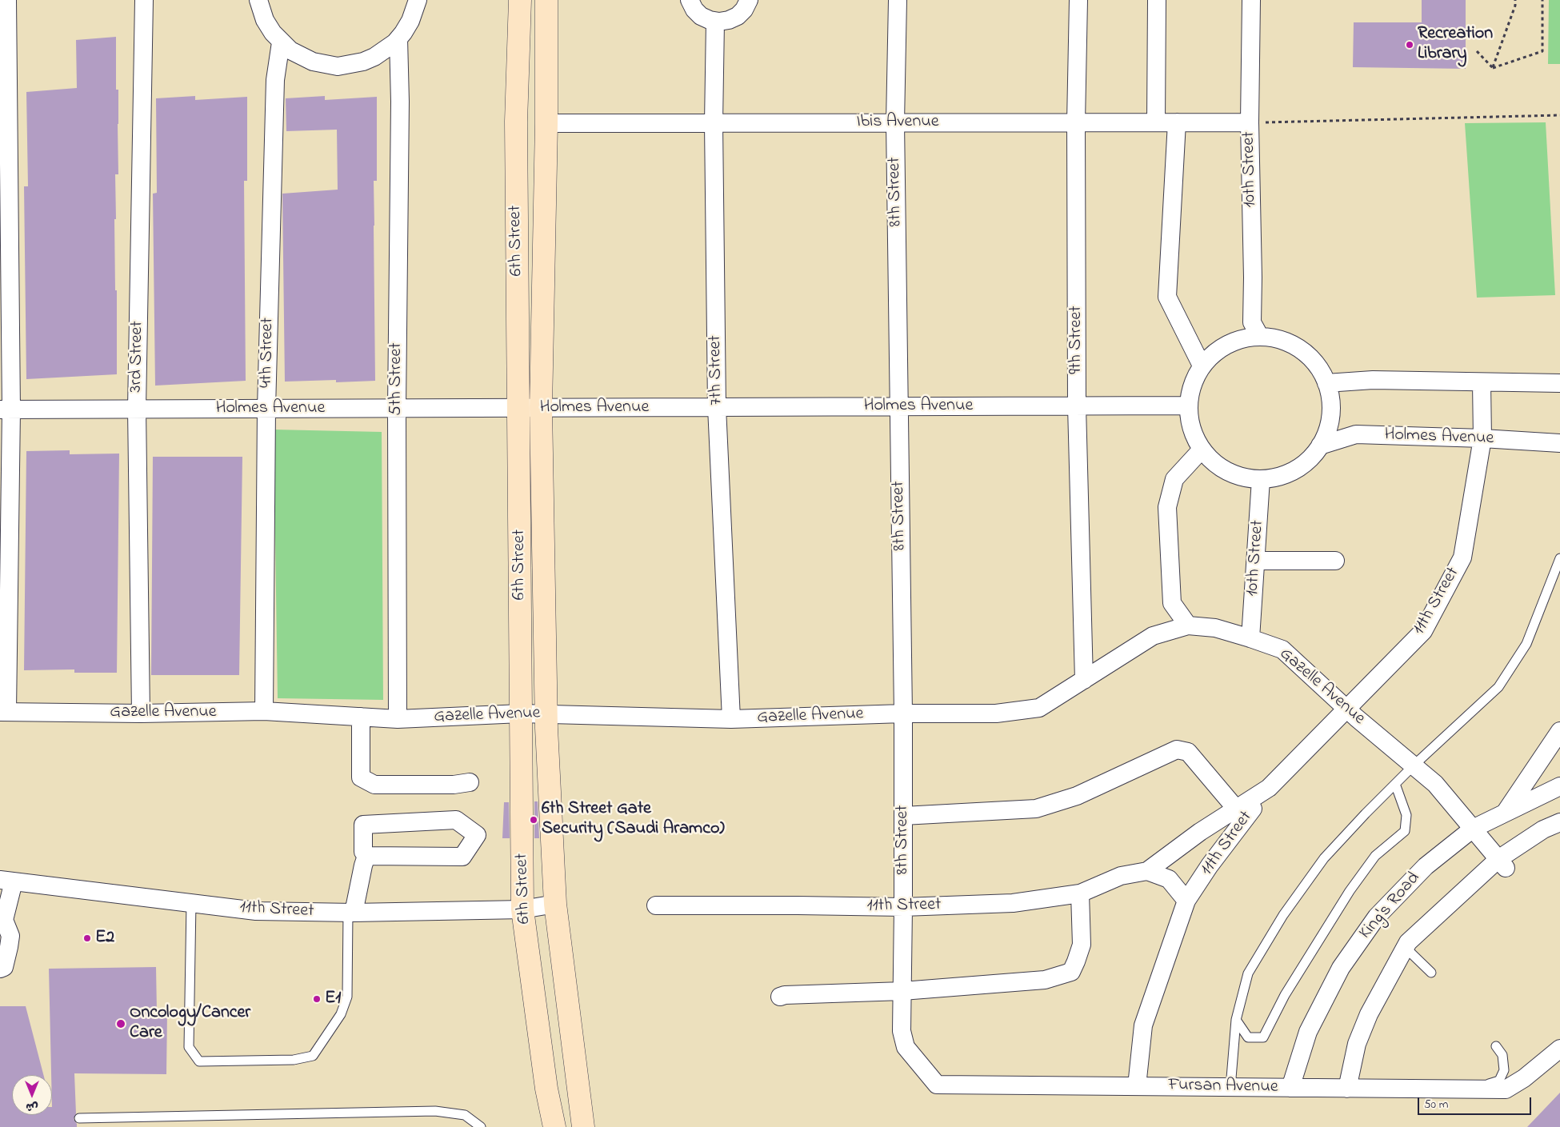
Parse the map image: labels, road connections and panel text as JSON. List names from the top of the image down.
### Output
{
  "streets": {
    "main road": ["6th Street"],
    "street": [
      "Ibis Avenue",
      "10th Street",
      "8th Street",
      "9th Street",
      "4th Street",
      "3rd Street",
      "7th Street",
      "5th Street",
      "Holmes Avenue",
      "11th Street",
      "Gazelle Avenue",
      "King's Road",
      "Fursan Avenue"
    ]
  },
  "crossings": [
    ["Ibis Avenue", "10th Street"],
    ["Ibis Avenue", "8th Street"],
    ["Ibis Avenue", "6th Street"],
    ["Ibis Avenue", "9th Street"],
    ["Ibis Avenue", "7th Street"],
    ["10th Street", "Holmes Avenue"],
    ["10th Street", "Gazelle Avenue"],
    ["8th Street", "Holmes Avenue"],
    ["8th Street", "11th Street"],
    ["8th Street", "Gazelle Avenue"],
    ["8th Street", "Fursan Avenue"],
    ["6th Street", "Holmes Avenue"],
    ["6th Street", "11th Street"],
    ["6th Street", "Gazelle Avenue"],
    ["9th Street", "Holmes Avenue"],
    ["9th Street", "Gazelle Avenue"],
    ["4th Street", "Holmes Avenue"],
    ["4th Street", "Gazelle Avenue"],
    ["3rd Street", "Holmes Avenue"],
    ["3rd Street", "Gazelle Avenue"],
    ["7th Street", "Holmes Avenue"],
    ["7th Street", "Gazelle Avenue"],
    ["5th Street", "Holmes Avenue"],
    ["5th Street", "Gazelle Avenue"],
    ["Holmes Avenue", "11th Street"],
    ["11th Street", "Gazelle Avenue"],
    ["11th Street", "Fursan Avenue"],
    ["Gazelle Avenue", "King's Road"],
    ["King's Road", "Fursan Avenue"]
  ],
  "places": [
    "Recreation Library",
    "6th Street Gate Security (Saudi Aramco)",
    "E2",
    "E1",
    "Oncology/Cancer Care"
  ],
  "scale_bar": "50 m",
  "north": "bottom"
}
